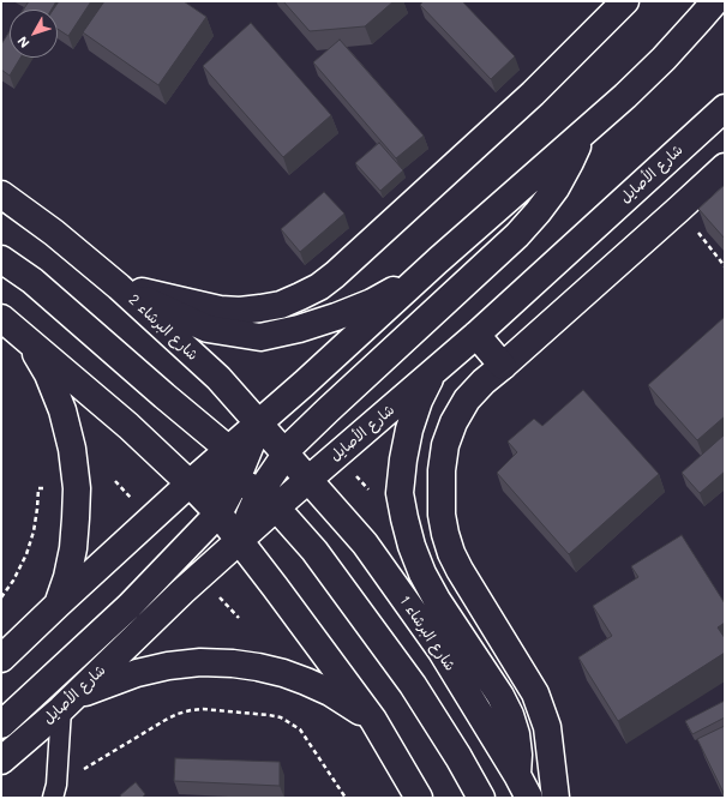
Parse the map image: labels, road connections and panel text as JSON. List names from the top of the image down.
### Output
{
  "streets": {
    "street": ["شارع الأصايل", "شارع البرشاء 2", "شارع البرشاء 1"]
  },
  "crossings": [
    ["شارع الأصايل", "شارع البرشاء 2"],
    ["شارع الأصايل", "شارع البرشاء 1"],
    ["شارع البرشاء 2", "شارع البرشاء 1"]
  ],
  "north": "bottom left"
}
